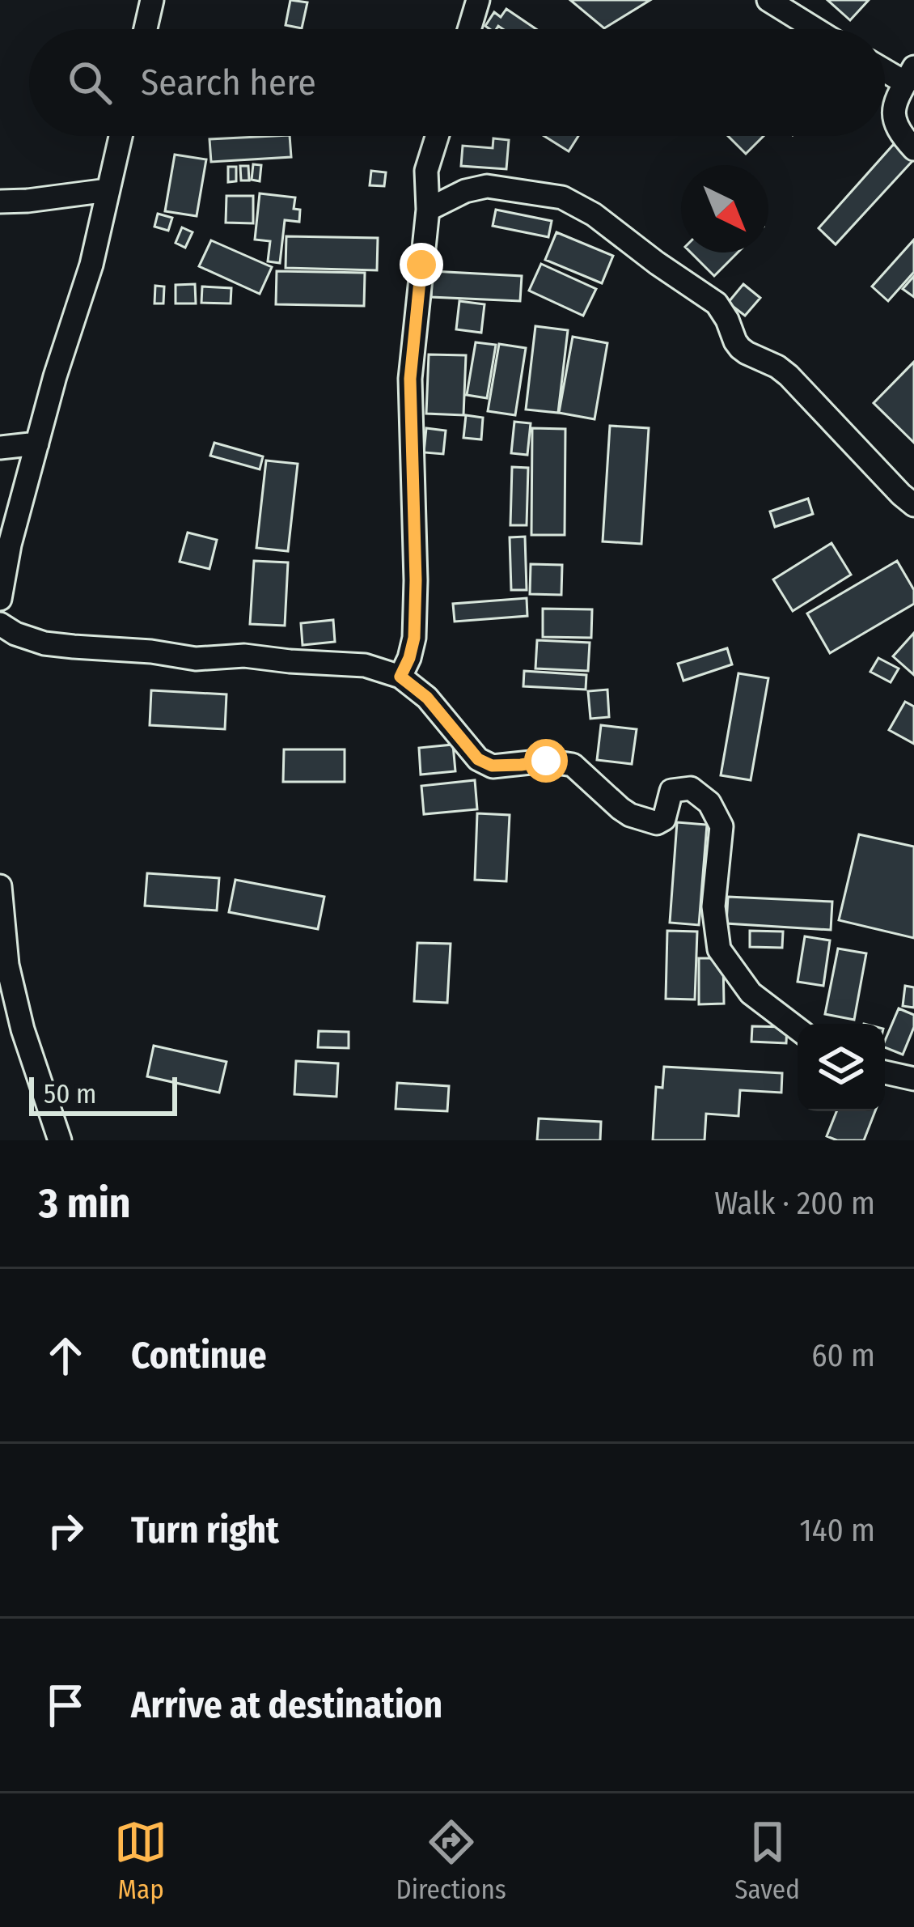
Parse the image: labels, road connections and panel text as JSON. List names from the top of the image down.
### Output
{
  "scale_bar": "50 m",
  "north": "bottom right",
  "page": {
    "search": "Search here",
    "scale": "50 m",
    "heading": ["3 min", "Walk · 200 m"],
    "list": [
      ["Continue", "60 m"],
      ["Turn right", "140 m"],
      "Arrive at destination"
    ],
    "nav": ["Map", "Directions", "Saved"]
  }
}
